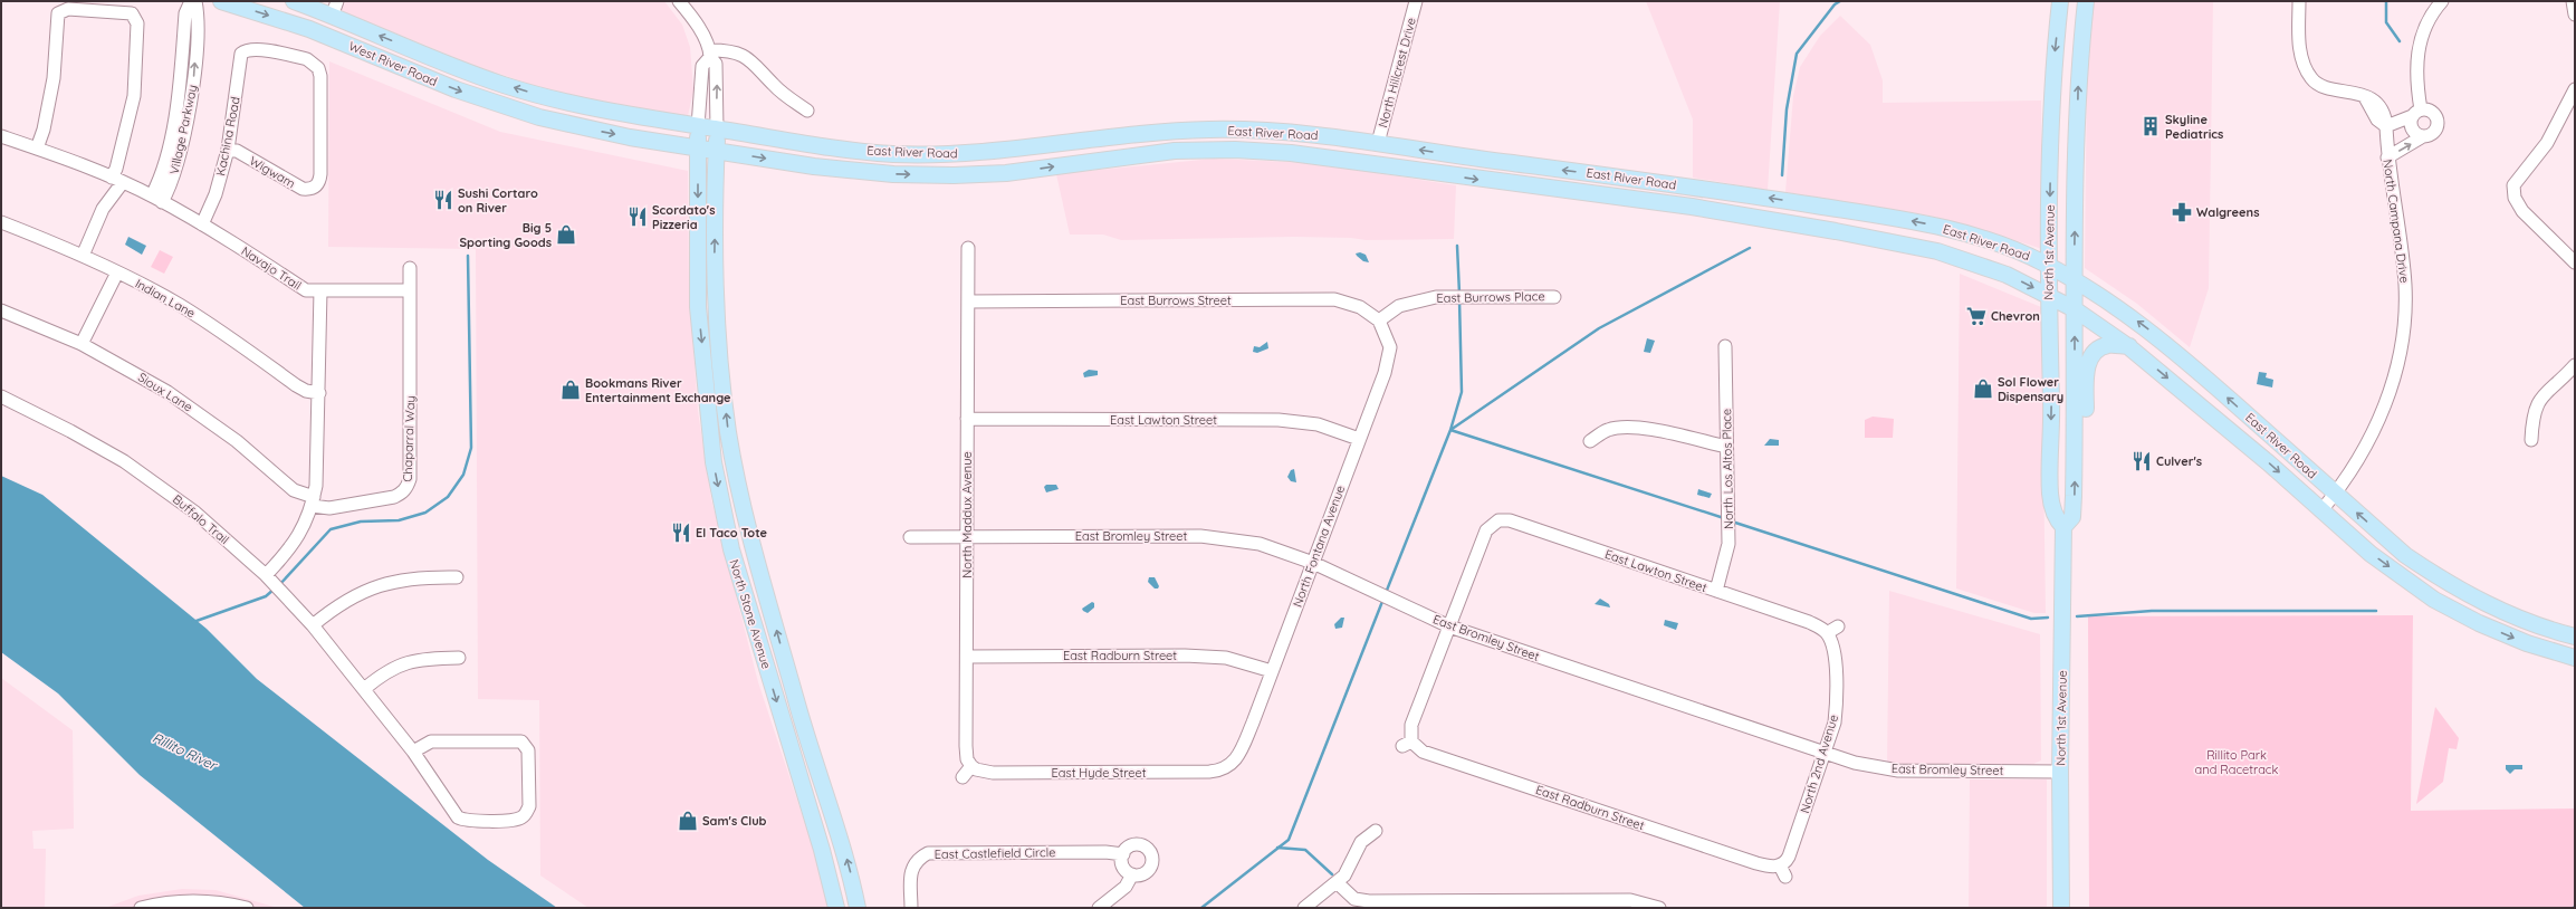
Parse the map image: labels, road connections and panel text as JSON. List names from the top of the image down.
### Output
{
  "streets": {
    "main road": [
      "West River Road",
      "East River Road",
      "North 1st Avenue",
      "North Stone Avenue"
    ],
    "street": [
      "North Hillcrest Drive",
      "Village Parkway",
      "Kachina Road",
      "Wigwam",
      "North Campana Drive",
      "Navajo Trail",
      "East Burrows Place",
      "Indian Lane",
      "East Burrows Street",
      "Sioux Lane",
      "East Lawton Street",
      "Chaparral Way",
      "North Los Altos Place",
      "North Maddux Avenue",
      "Buffalo Trail",
      "East Bromley Street",
      "North Fontana Avenue",
      "East Radburn Street",
      "North 2nd Avenue",
      "East Hyde Street",
      "East Castlefield Circle"
    ]
  },
  "crossings": [
    ["West River Road", "East River Road"],
    ["North Hillcrest Drive", "East River Road"],
    ["Village Parkway", "Navajo Trail"],
    ["East River Road", "North Campana Drive"],
    ["East River Road", "North 1st Avenue"],
    ["East River Road", "North Stone Avenue"],
    ["Kachina Road", "Wigwam"],
    ["Kachina Road", "Navajo Trail"],
    ["North 1st Avenue", "East Bromley Street"],
    ["Navajo Trail", "Chaparral Way"],
    ["East Burrows Place", "East Burrows Street"],
    ["East Burrows Place", "North Fontana Avenue"],
    ["East Burrows Street", "North Maddux Avenue"],
    ["East Burrows Street", "North Fontana Avenue"],
    ["Sioux Lane", "Chaparral Way"],
    ["East Lawton Street", "North Los Altos Place"],
    ["East Lawton Street", "North Maddux Avenue"],
    ["East Lawton Street", "East Bromley Street"],
    ["East Lawton Street", "North Fontana Avenue"],
    ["East Lawton Street", "East Radburn Street"],
    ["East Lawton Street", "North 2nd Avenue"],
    ["North Maddux Avenue", "East Bromley Street"],
    ["North Maddux Avenue", "East Radburn Street"],
    ["North Maddux Avenue", "East Hyde Street"],
    ["East Bromley Street", "North Fontana Avenue"],
    ["East Bromley Street", "East Radburn Street"],
    ["East Bromley Street", "North 2nd Avenue"],
    ["North Fontana Avenue", "East Radburn Street"],
    ["North Fontana Avenue", "East Hyde Street"],
    ["East Radburn Street", "North 2nd Avenue"]
  ],
  "water": ["Rillito River"],
  "parks": ["Rillito Park and Racetrack"],
  "places": {
    "building": ["Skyline Pediatrics"],
    "restaurant": [
      "Sushi Cortaro on River",
      "Scordato's Pizzeria",
      "Culver's",
      "El Taco Tote"
    ],
    "pharmacy": ["Walgreens"],
    "shop": [
      "Big 5 Sporting Goods",
      "Sol Flower Dispensary",
      "Bookmans River Entertainment Exchange",
      "Sam's Club"
    ],
    "supermarket": ["Chevron"]
  }
}
